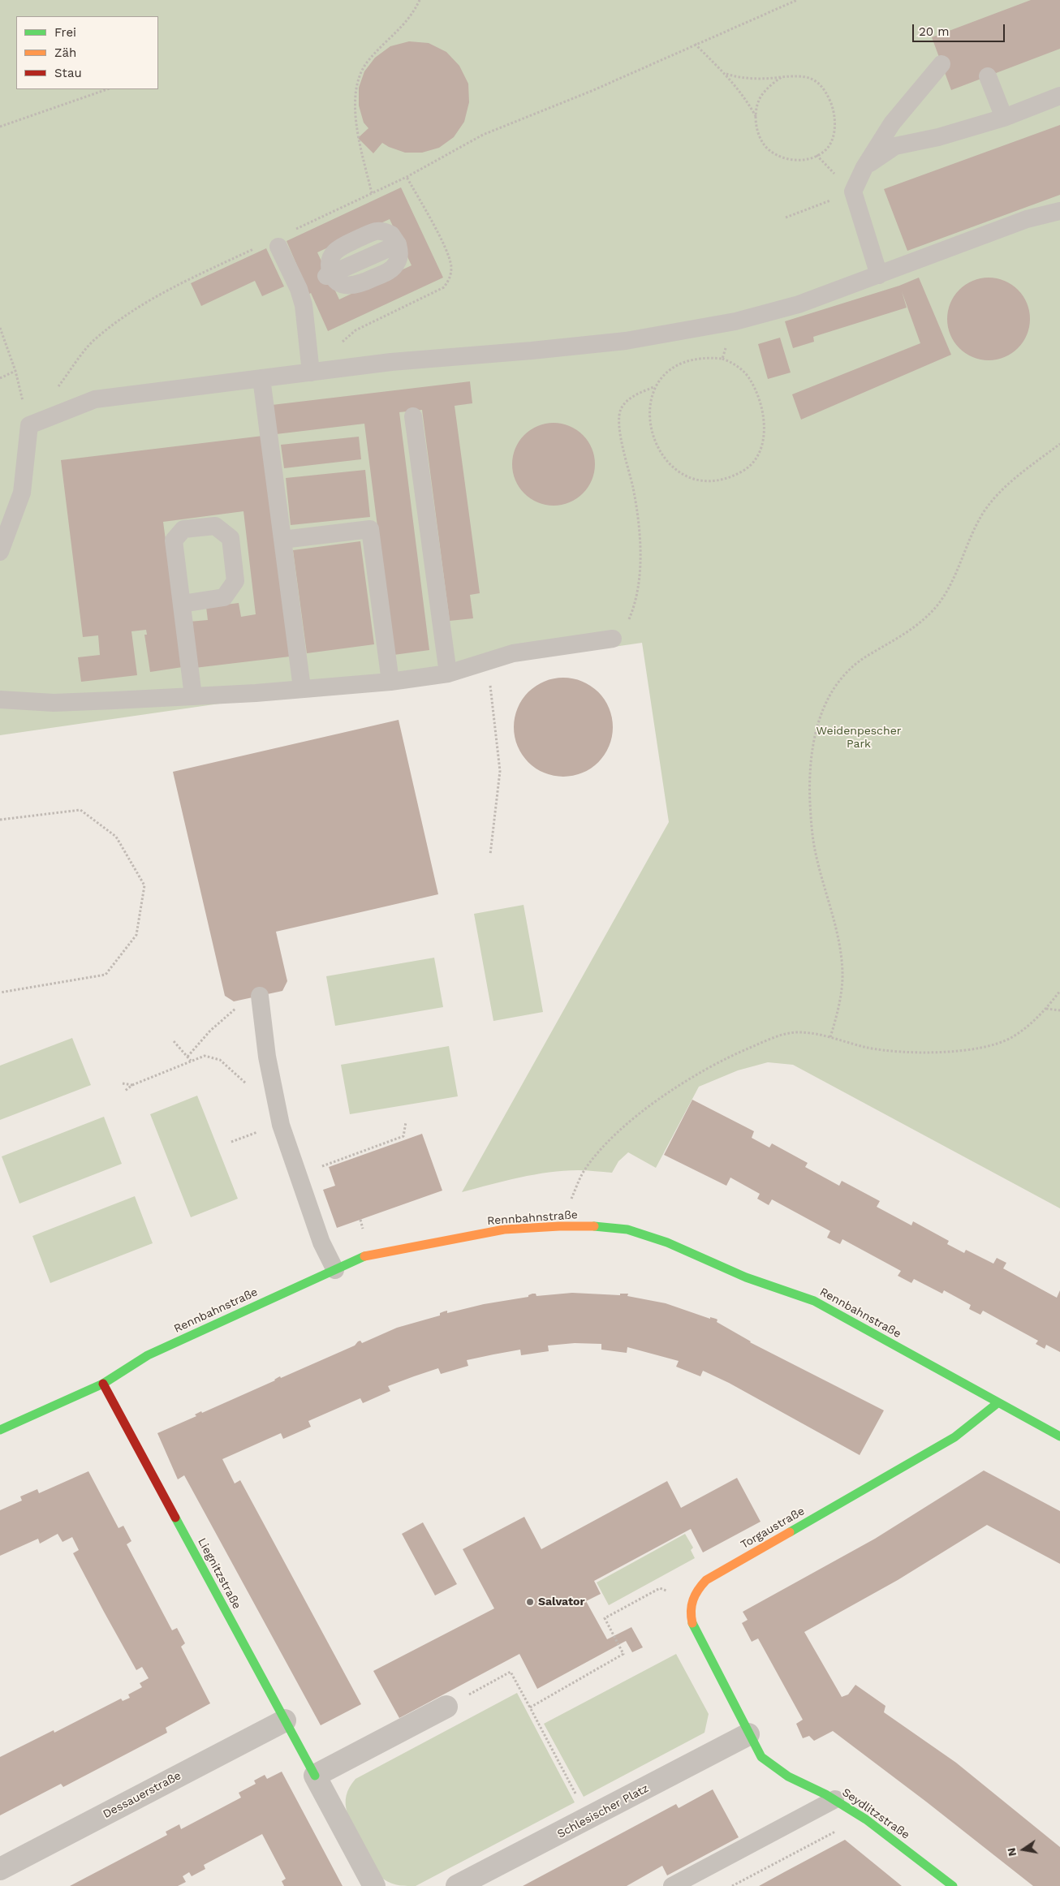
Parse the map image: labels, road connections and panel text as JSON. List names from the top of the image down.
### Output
{
  "streets": {
    "street": [
      "Rennbahnstraße",
      "Torgaustraße",
      "Liegnitzstraße",
      "Dessauerstraße",
      "Schlesischer Platz",
      "Seydlitzstraße"
    ]
  },
  "crossings": [
    ["Rennbahnstraße", "Torgaustraße"],
    ["Rennbahnstraße", "Liegnitzstraße"],
    ["Liegnitzstraße", "Dessauerstraße"],
    ["Schlesischer Platz", "Seydlitzstraße"]
  ],
  "parks": ["Weidenpescher Park"],
  "places": ["Salvator"],
  "legend": ["Frei", "Zäh", "Stau"],
  "scale_bar": "20 m",
  "north": "left"
}
